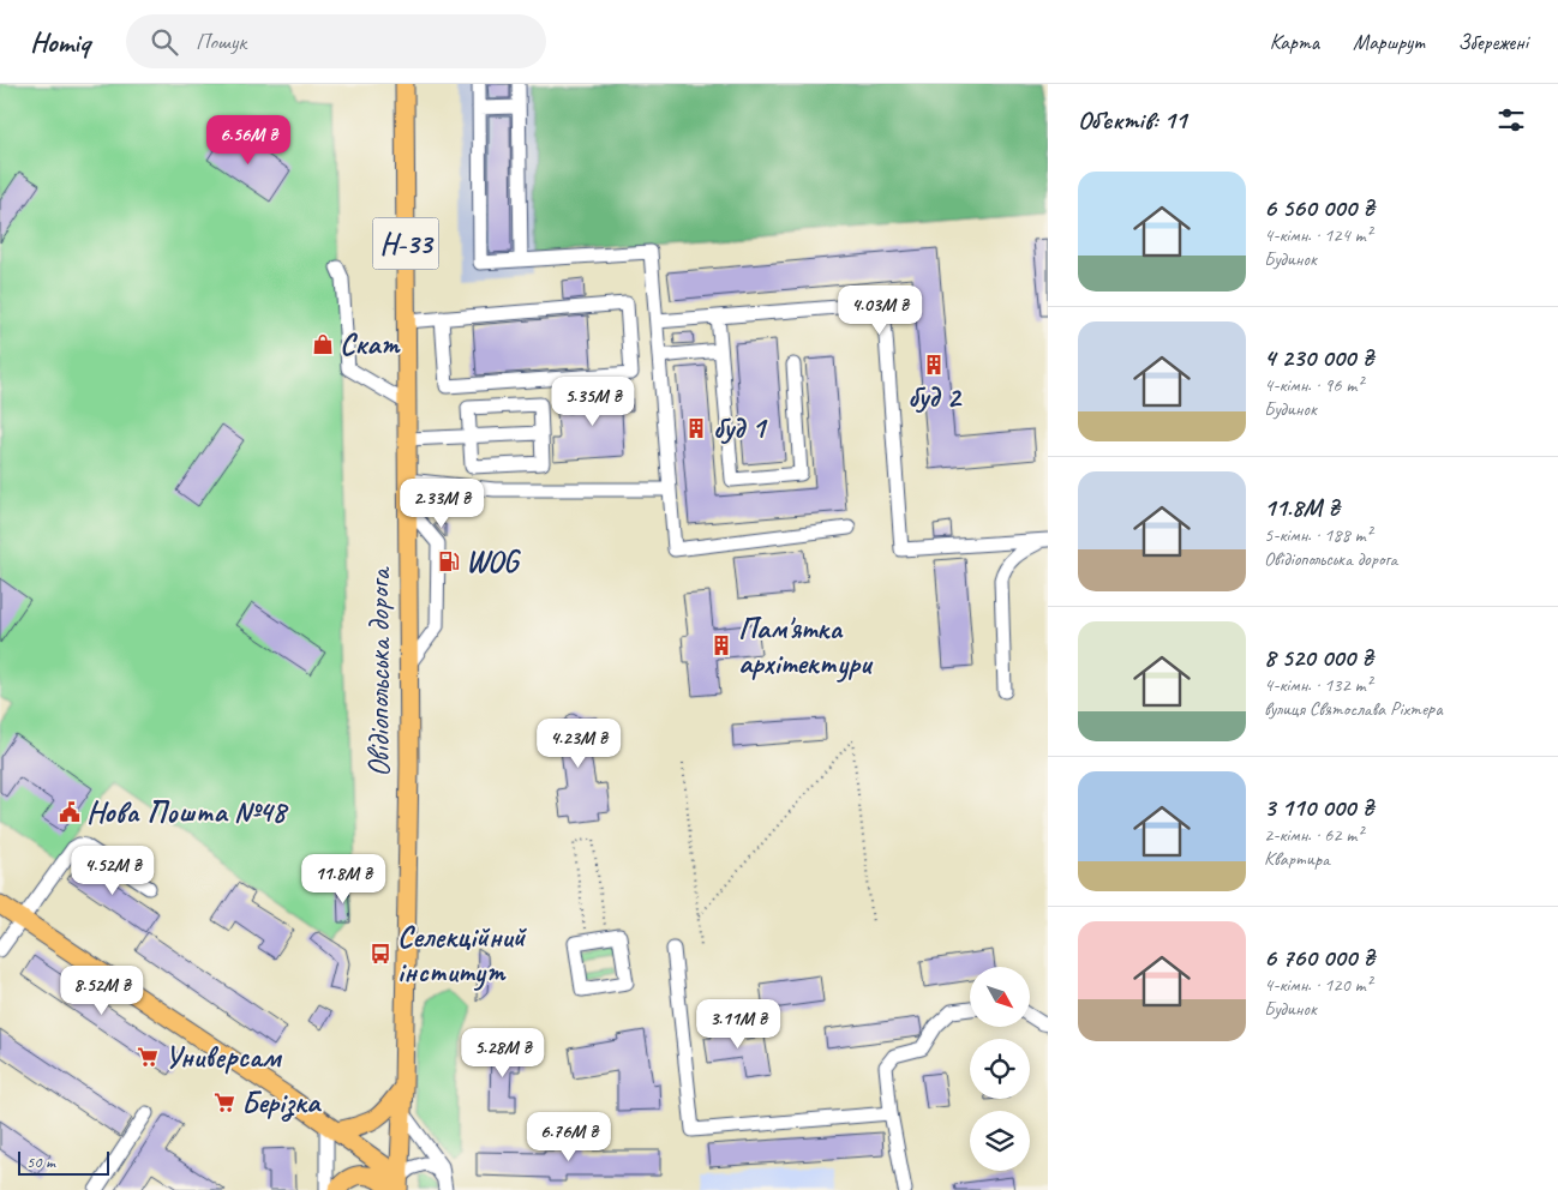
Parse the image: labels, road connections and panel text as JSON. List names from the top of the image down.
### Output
{
  "streets": {
    "main road": ["Н-33", "Овідіопольська дорога"]
  },
  "places": {
    "shop": ["Скат"],
    "building": ["буд 2", "буд 1", "Пам'ятка архітектури"],
    "fuel station": ["WOG"],
    "public building": ["Нова Пошта №48"],
    "bus stop": ["Селекційний інститут"],
    "supermarket": ["Универсам", "Берізка"]
  },
  "scale_bar": "50 m",
  "north": "bottom right",
  "page": {
    "header": "Homiq",
    "search": "Пошук",
    "nav": ["Карта", "Маршрут", "Збережені"],
    "heading": "Об’єктів: 11",
    "price": [
      "6.56M ₴",
      "4.03M ₴",
      "5.35M ₴",
      "2.33M ₴",
      "4.23M ₴",
      "4.52M ₴",
      "11.8M ₴",
      "8.52M ₴",
      "3.11M ₴",
      "5.28M ₴",
      "6.76M ₴"
    ],
    "list": [
      {
        "name": "6 560 000 ₴",
        "note": "4-кімн. · 124 m² · Будинок"
      },
      {
        "name": "4 230 000 ₴",
        "note": "4-кімн. · 96 m² · Будинок"
      },
      {
        "name": "11.8M ₴",
        "note": "5-кімн. · 188 m² · Овідіопольська дорога"
      },
      {
        "name": "8 520 000 ₴",
        "note": "4-кімн. · 132 m² · вулиця Святослава Ріхтера"
      },
      {
        "name": "3 110 000 ₴",
        "note": "2-кімн. · 62 m² · Квартира"
      },
      {
        "name": "6 760 000 ₴",
        "note": "4-кімн. · 120 m² · Будинок"
      }
    ],
    "scale": "50 m"
  }
}
